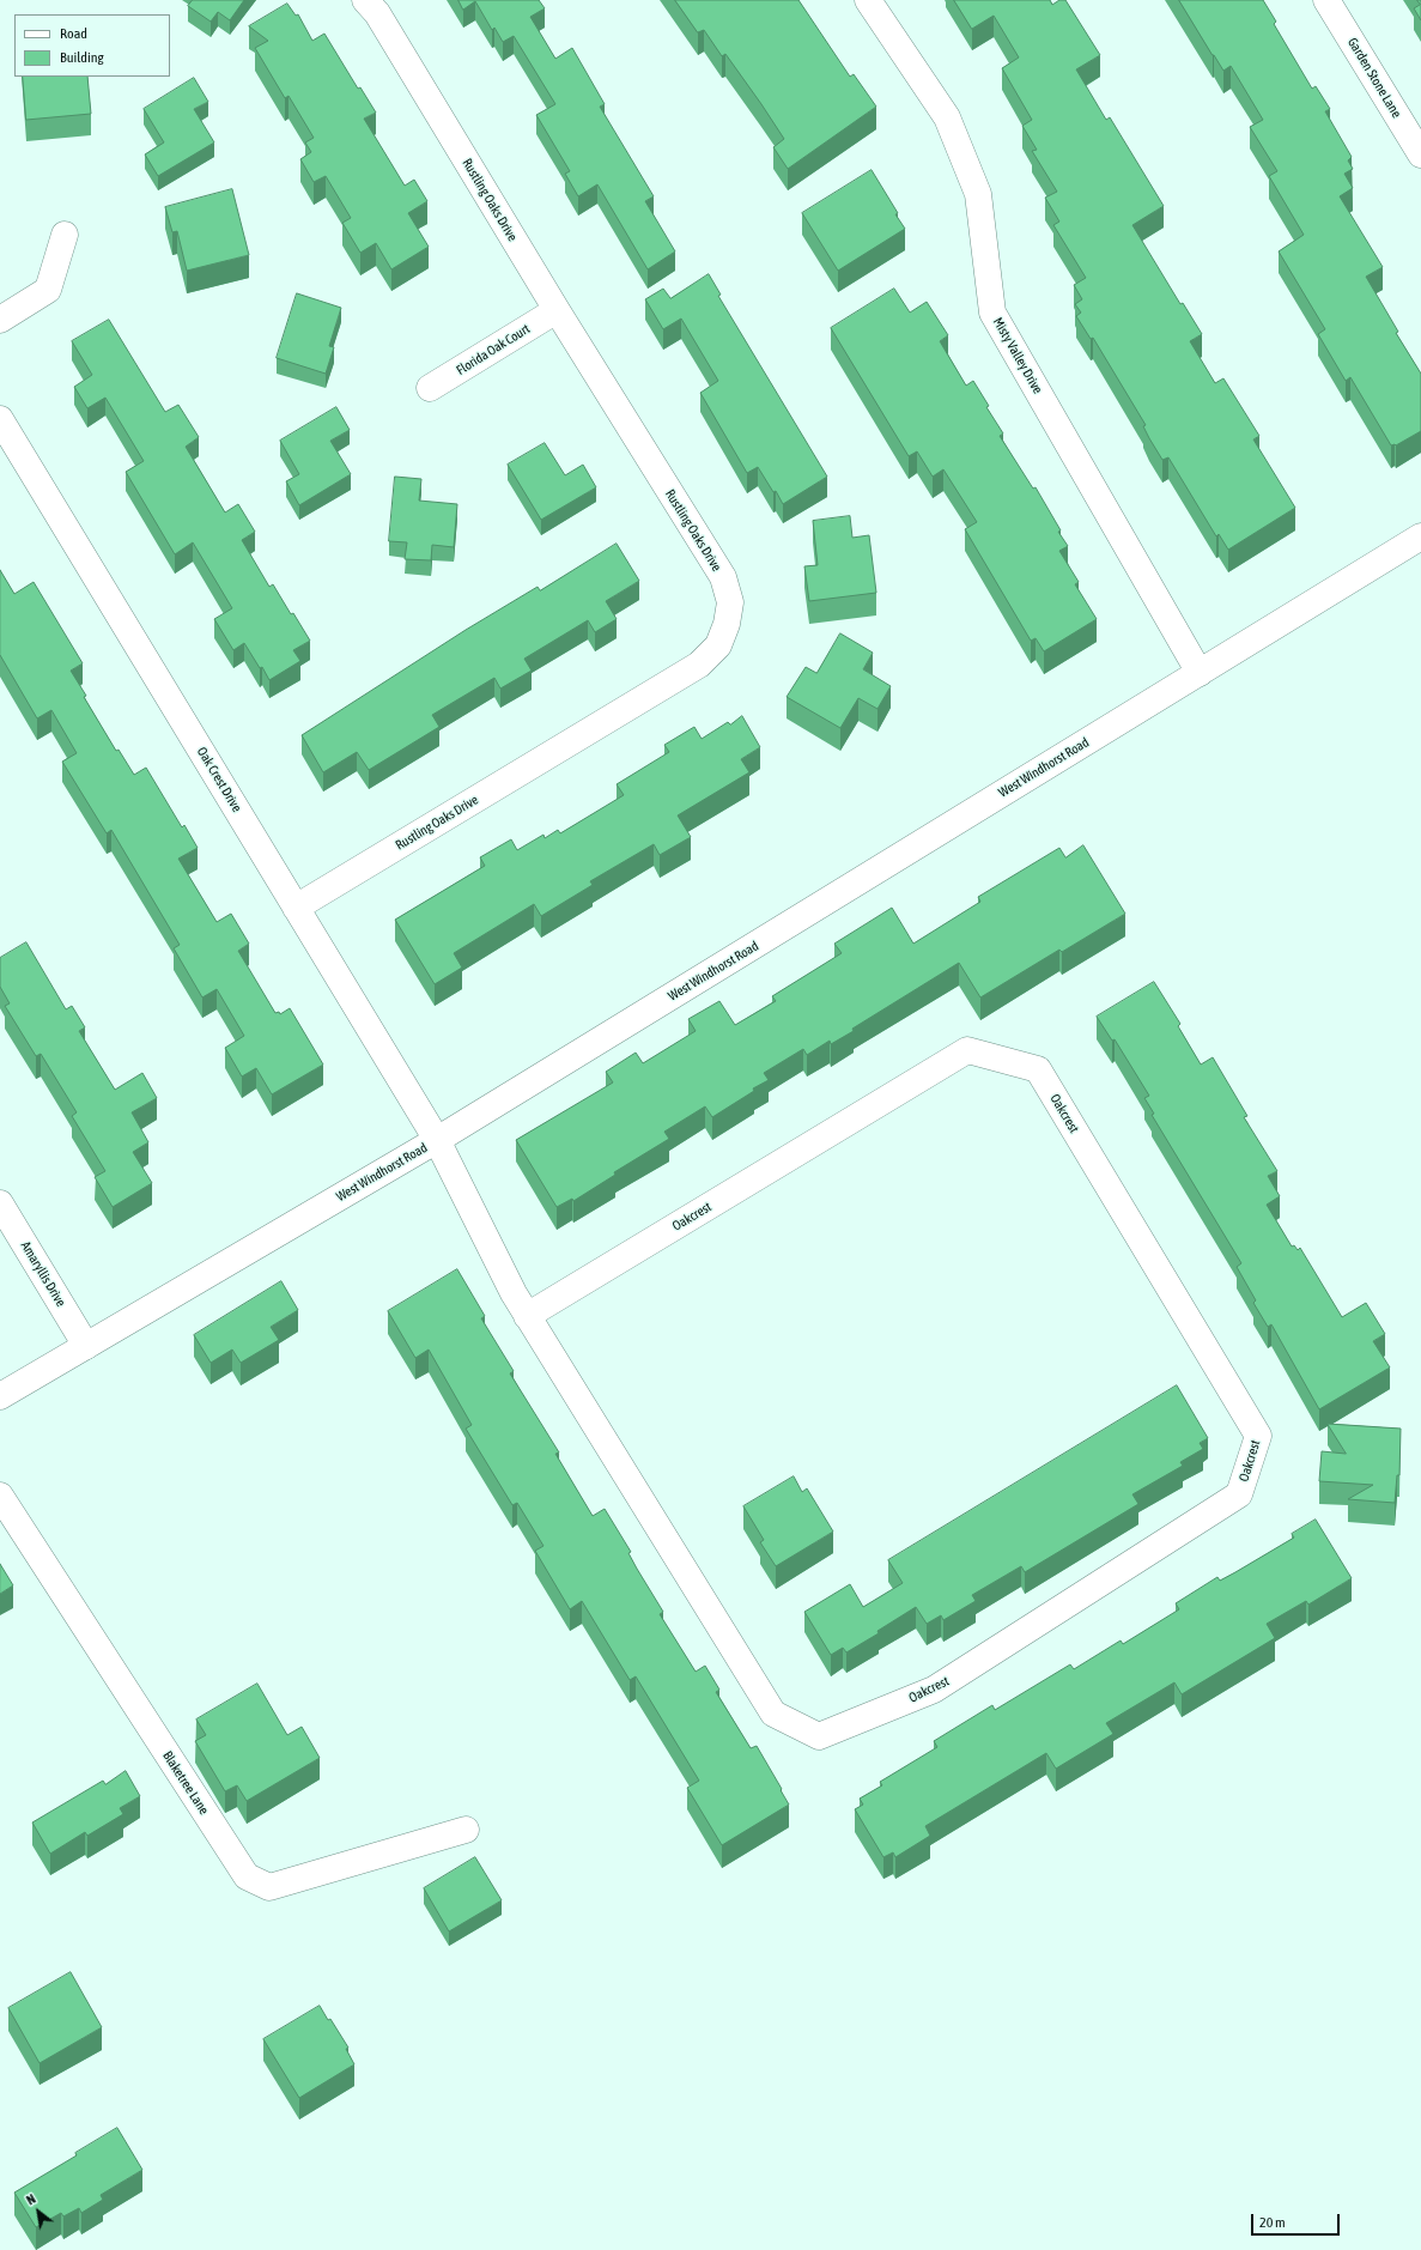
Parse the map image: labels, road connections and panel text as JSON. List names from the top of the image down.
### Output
{
  "streets": {
    "street": [
      "Garden Stone Lane",
      "Rustling Oaks Drive",
      "Florida Oak Court",
      "Misty Valley Drive",
      "West Windhorst Road",
      "Oak Crest Drive",
      "Oakcrest",
      "Amaryllis Drive",
      "Blaketree Lane"
    ]
  },
  "crossings": [
    ["Rustling Oaks Drive", "Florida Oak Court"],
    ["Rustling Oaks Drive", "Oak Crest Drive"],
    ["Misty Valley Drive", "West Windhorst Road"],
    ["West Windhorst Road", "Oak Crest Drive"],
    ["West Windhorst Road", "Oakcrest"],
    ["West Windhorst Road", "Amaryllis Drive"],
    ["Oak Crest Drive", "Oakcrest"]
  ],
  "legend": ["Road", "Building"],
  "scale_bar": "20 m",
  "north": "top left"
}
